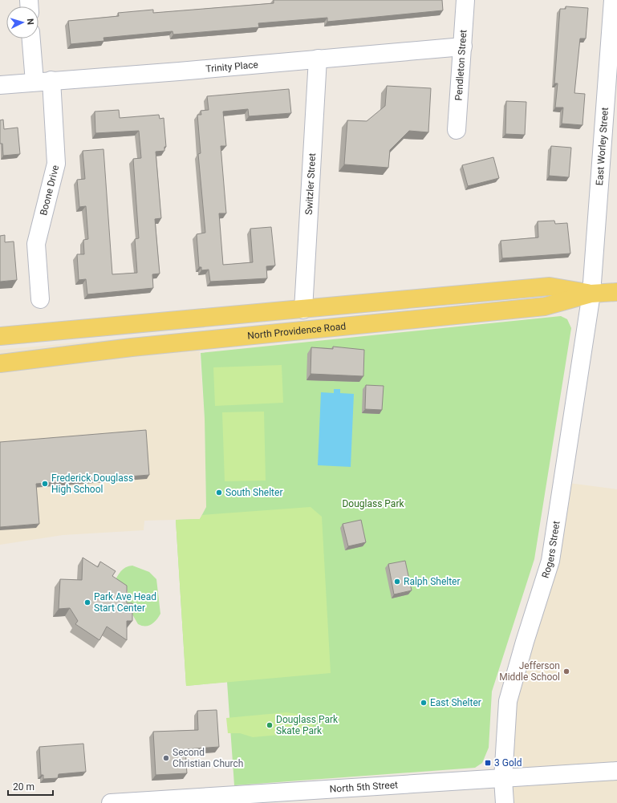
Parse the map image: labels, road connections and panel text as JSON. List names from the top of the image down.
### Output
{
  "streets": {
    "main road": ["North Providence Road"],
    "street": [
      "Pendleton Street",
      "Trinity Place",
      "East Worley Street",
      "Switzler Street",
      "Boone Drive",
      "Rogers Street",
      "North 5th Street"
    ]
  },
  "crossings": [
    ["Pendleton Street", "Trinity Place"],
    ["Trinity Place", "Switzler Street"],
    ["Trinity Place", "Boone Drive"],
    ["East Worley Street", "North Providence Road"],
    ["East Worley Street", "Rogers Street"],
    ["Switzler Street", "North Providence Road"],
    ["North Providence Road", "Rogers Street"],
    ["Rogers Street", "North 5th Street"]
  ],
  "parks": ["Douglass Park"],
  "places": {
    "other": [
      "Frederick Douglass High School",
      "South Shelter",
      "Ralph Shelter",
      "Park Ave Head Start Center",
      "Jefferson Middle School",
      "East Shelter",
      "Douglass Park Skate Park",
      "Second Christian Church"
    ],
    "transit": ["3 Gold"]
  },
  "scale_bar": "20 m",
  "north": "right"
}
